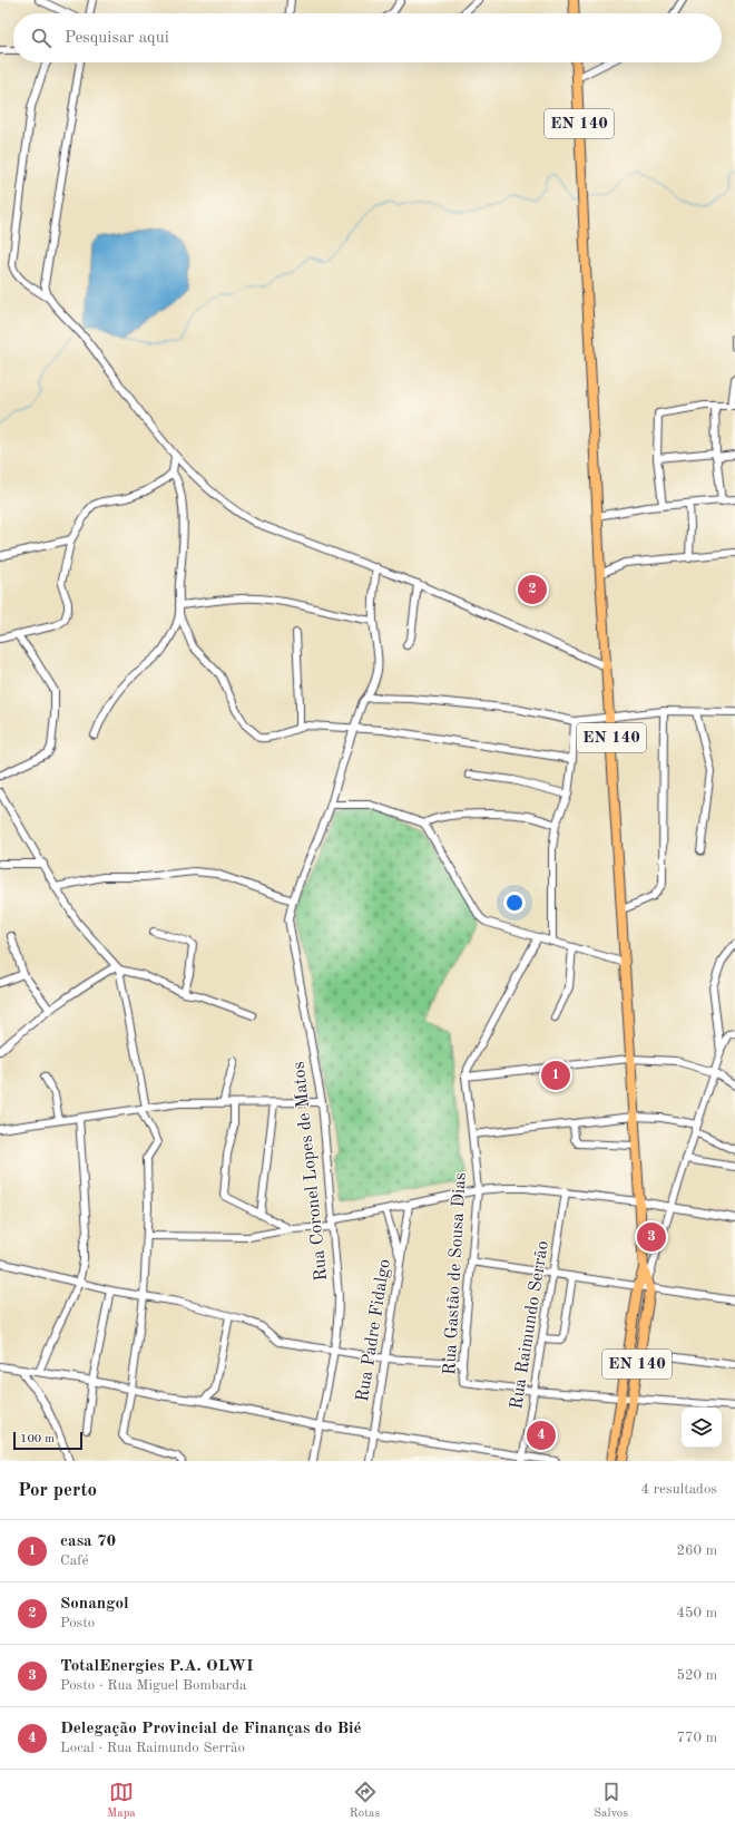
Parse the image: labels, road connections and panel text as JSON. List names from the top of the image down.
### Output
{
  "streets": {
    "main road": ["EN 140"],
    "street": [
      "Rua Coronel Lopes de Matos",
      "Rua Gastão de Sousa Dias",
      "Rua Raimundo Serrão",
      "Rua Padre Fidalgo"
    ]
  },
  "crossings": [
    ["EN 140", "Rua Gastão de Sousa Dias"],
    ["Rua Gastão de Sousa Dias", "Rua Raimundo Serrão"]
  ],
  "scale_bar": "100 m",
  "page": {
    "search": "Pesquisar aqui",
    "pins": [
      "2",
      "1",
      "3",
      "4"
    ],
    "scale": "100 m",
    "heading": ["Por perto", "4 resultados"],
    "list": [
      {
        "mark": "1",
        "name": "casa 70",
        "note": "Café",
        "value": "260 m"
      },
      {
        "mark": "2",
        "name": "Sonangol",
        "note": "Posto",
        "value": "450 m"
      },
      {
        "mark": "3",
        "name": "TotalEnergies P.A. OLWI",
        "note": "Posto · Rua Miguel Bombarda",
        "value": "520 m"
      },
      {
        "mark": "4",
        "name": "Delegação Provincial de Finanças do Bié",
        "note": "Local · Rua Raimundo Serrão",
        "value": "770 m"
      }
    ],
    "nav": ["Mapa", "Rotas", "Salvos"]
  }
}
